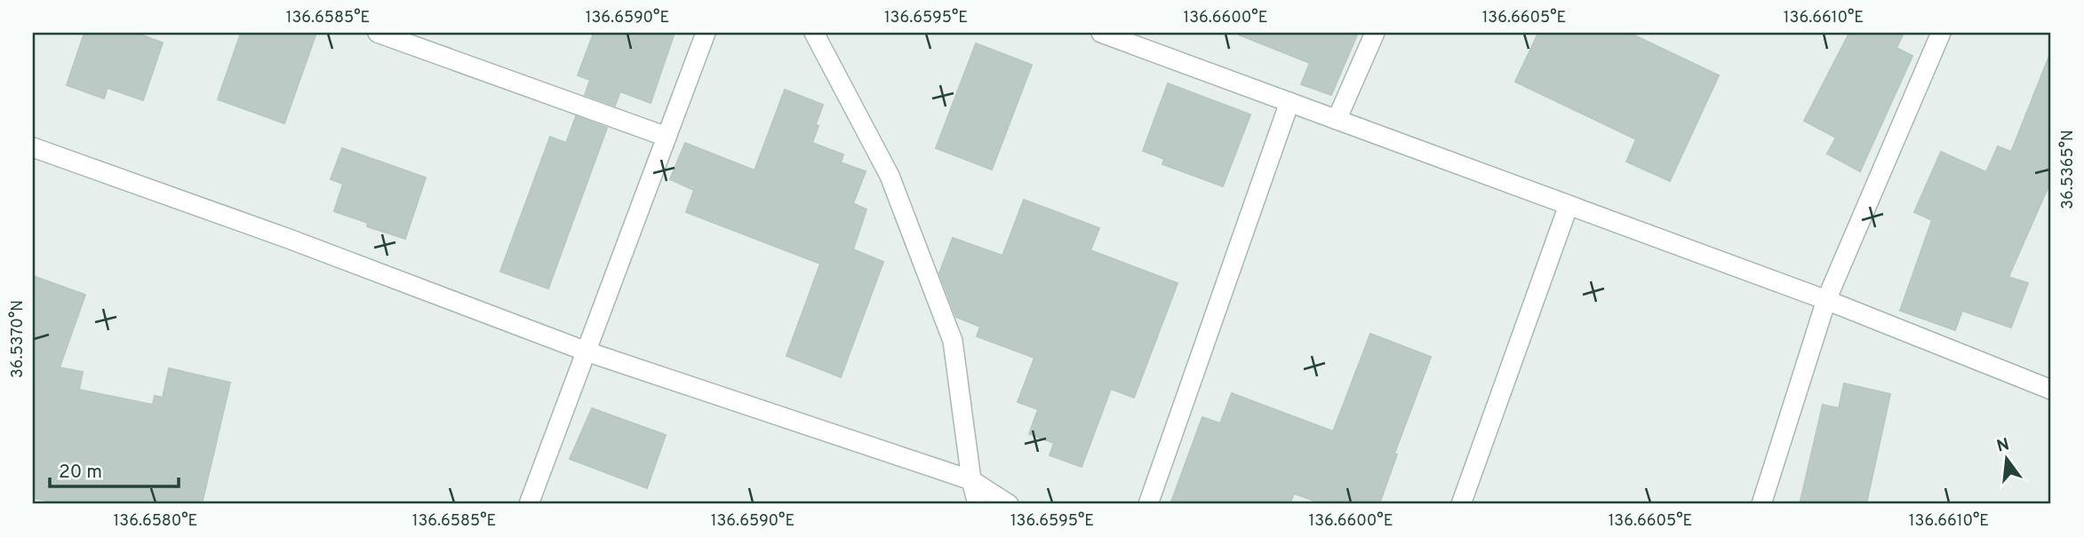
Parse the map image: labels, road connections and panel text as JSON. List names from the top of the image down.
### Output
{
  "scale_bar": "20 m",
  "north": "top",
  "coordinates": [
    "136.6585°E",
    "136.6590°E",
    "136.6595°E",
    "136.6600°E",
    "136.6605°E",
    "136.6610°E",
    "36.5365°N",
    "36.5370°N",
    "136.6580°E"
  ]
}
